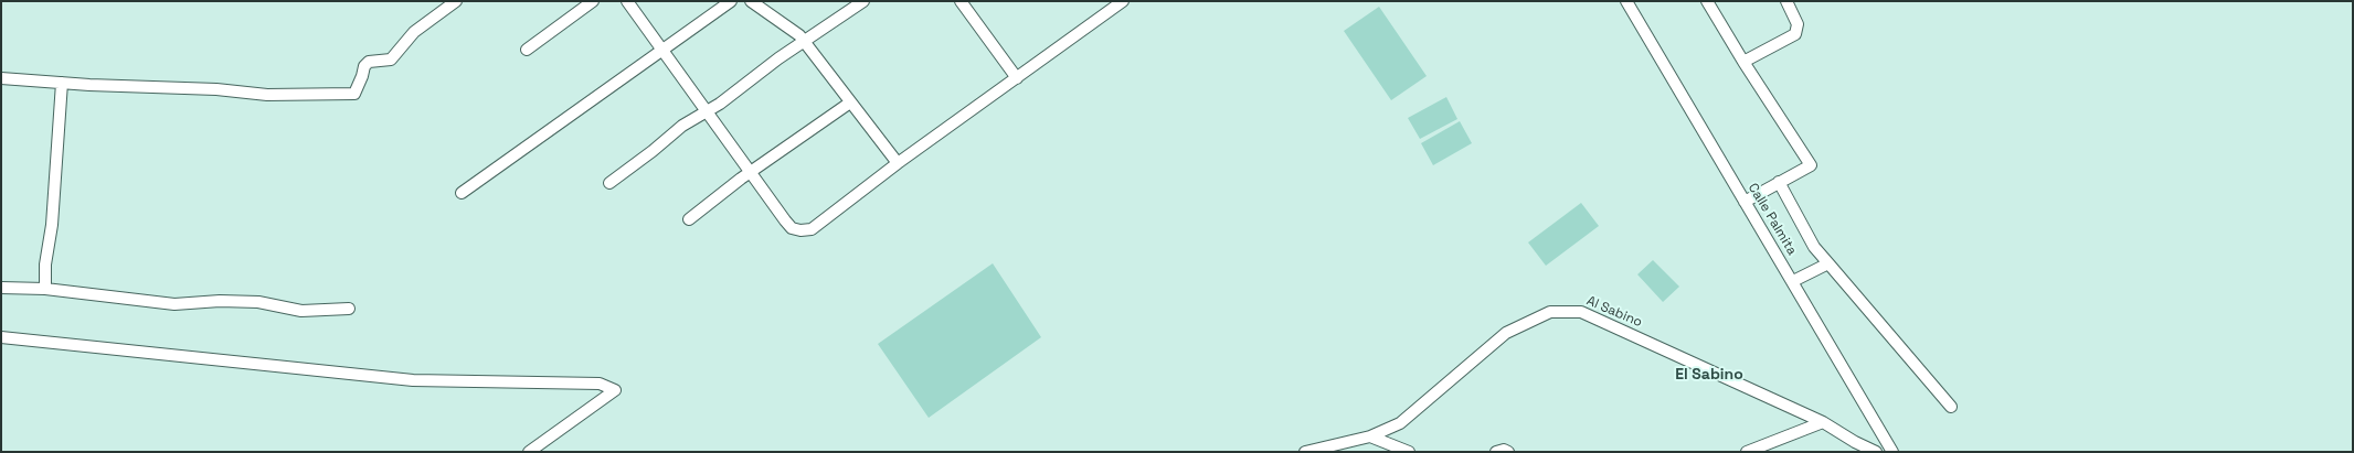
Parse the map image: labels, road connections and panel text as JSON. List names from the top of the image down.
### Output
{
  "streets": {
    "street": ["Calle Palmita", "Al Sabino"]
  },
  "districts": ["El Sabino"]
}
